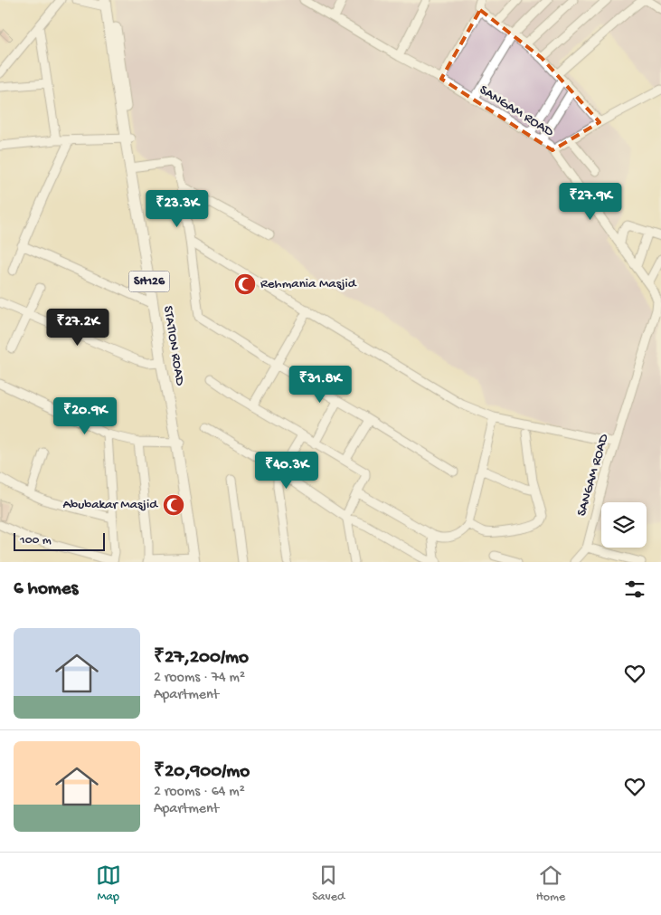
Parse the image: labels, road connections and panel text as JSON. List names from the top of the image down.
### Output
{
  "streets": {
    "main road": ["SH126", "STATION ROAD"],
    "street": ["SANGAM ROAD"]
  },
  "places": {
    "mosque": ["Rehmania Masjid", "Abubakar Masjid"]
  },
  "scale_bar": "100 m",
  "page": {
    "price": [
      "₹27.9K",
      "₹23.3K",
      "₹27.2K",
      "₹31.8K",
      "₹20.9K",
      "₹40.3K"
    ],
    "scale": "100 m",
    "heading": "6 homes",
    "list": [
      {
        "name": "₹27,200/mo",
        "note": "2 rooms · 74 m² · Apartment"
      },
      {
        "name": "₹20,900/mo",
        "note": "2 rooms · 64 m² · Apartment"
      }
    ],
    "tabs": ["Map", "Saved", "Home"]
  }
}
